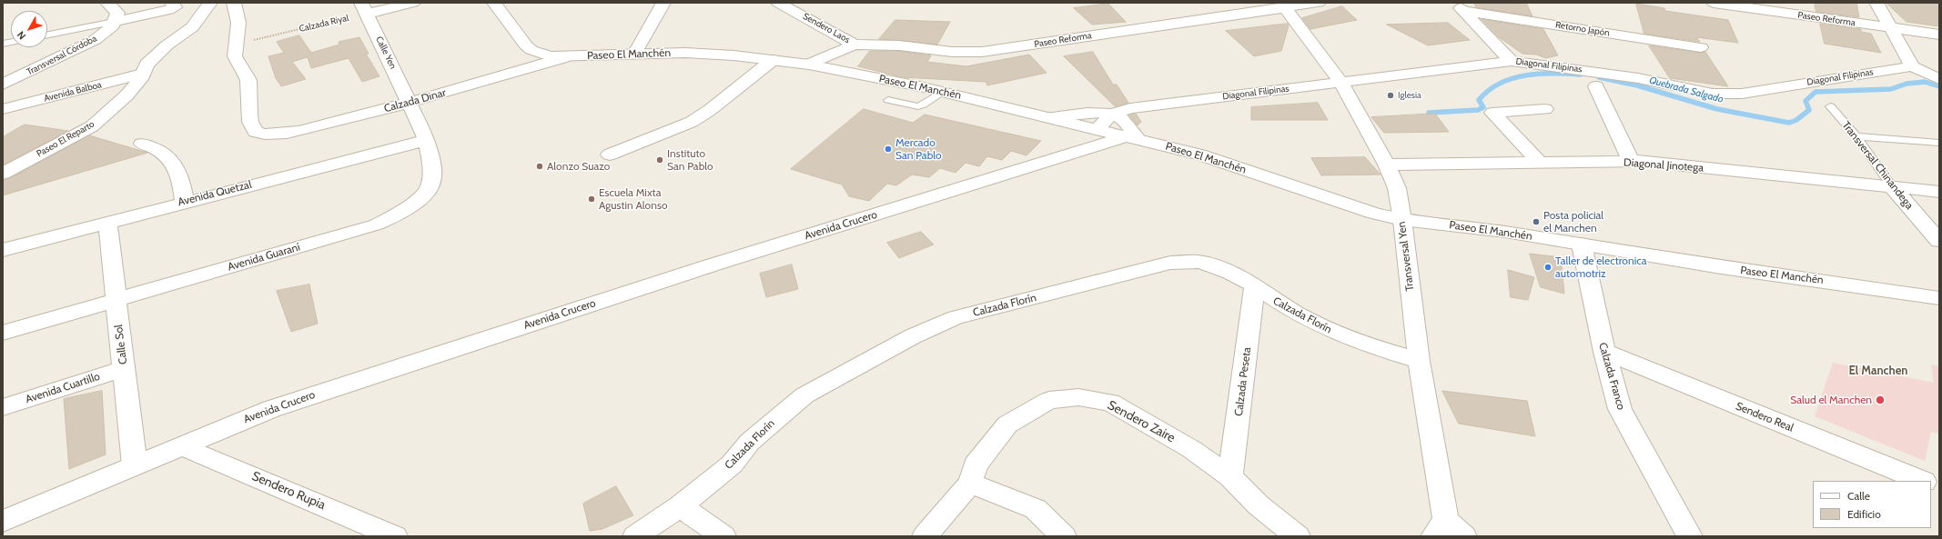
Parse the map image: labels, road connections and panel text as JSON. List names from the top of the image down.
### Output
{
  "streets": {
    "street": [
      "Paseo Reforma",
      "Sendero Laos",
      "Retorno Japón",
      "Calle Yen",
      "Paseo El Manchén",
      "Transversal Córdoba",
      "Diagonal Filipinas",
      "Avenida Balboa",
      "Calzada Dinar",
      "Paseo El Reparto",
      "Diagonal Jinotega",
      "Transversal Chinandega",
      "Avenida Quetzal",
      "Avenida Crucero",
      "Transversal Yen",
      "Avenida Guaraní",
      "Calzada Florín",
      "Calle Sol",
      "Calzada Franco",
      "Calzada Peseta",
      "Avenida Cuartillo",
      "Sendero Real",
      "Sendero Zaire",
      "Sendero Rupia"
    ],
    "path": ["Calzada Riyal"]
  },
  "crossings": [
    ["Paseo Reforma", "Sendero Laos"],
    ["Paseo Reforma", "Paseo El Manchén"],
    ["Paseo Reforma", "Transversal Yen"],
    ["Calzada Riyal", "Calle Yen"],
    ["Calzada Riyal", "Calzada Dinar"],
    ["Calle Yen", "Calzada Dinar"],
    ["Calle Yen", "Avenida Guaraní"],
    ["Paseo El Manchén", "Diagonal Filipinas"],
    ["Paseo El Manchén", "Calzada Dinar"],
    ["Paseo El Manchén", "Avenida Crucero"],
    ["Paseo El Manchén", "Transversal Yen"],
    ["Paseo El Manchén", "Calzada Franco"],
    ["Diagonal Filipinas", "Avenida Crucero"],
    ["Diagonal Filipinas", "Transversal Yen"],
    ["Avenida Balboa", "Paseo El Reparto"],
    ["Calzada Dinar", "Avenida Guaraní"],
    ["Diagonal Jinotega", "Transversal Chinandega"],
    ["Diagonal Jinotega", "Transversal Yen"],
    ["Avenida Quetzal", "Avenida Guaraní"],
    ["Avenida Quetzal", "Calle Sol"],
    ["Avenida Crucero", "Calle Sol"],
    ["Avenida Crucero", "Sendero Rupia"],
    ["Transversal Yen", "Calzada Florín"],
    ["Avenida Guaraní", "Calle Sol"],
    ["Calzada Florín", "Calzada Peseta"],
    ["Calle Sol", "Avenida Cuartillo"],
    ["Calzada Franco", "Sendero Real"],
    ["Calzada Peseta", "Sendero Zaire"]
  ],
  "districts": ["El Manchen"],
  "water": ["Quebrada Salgado"],
  "places": [
    "Iglesia",
    "Mercado San Pablo",
    "Instituto San Pablo",
    "Alonzo Suazo",
    "Escuela Mixta Agustin Alonso",
    "Posta policial el Manchen",
    "Taller de electronica automotriz",
    "Salud el Manchen"
  ],
  "legend": ["Calle", "Edificio"],
  "north": "bottom left"
}
